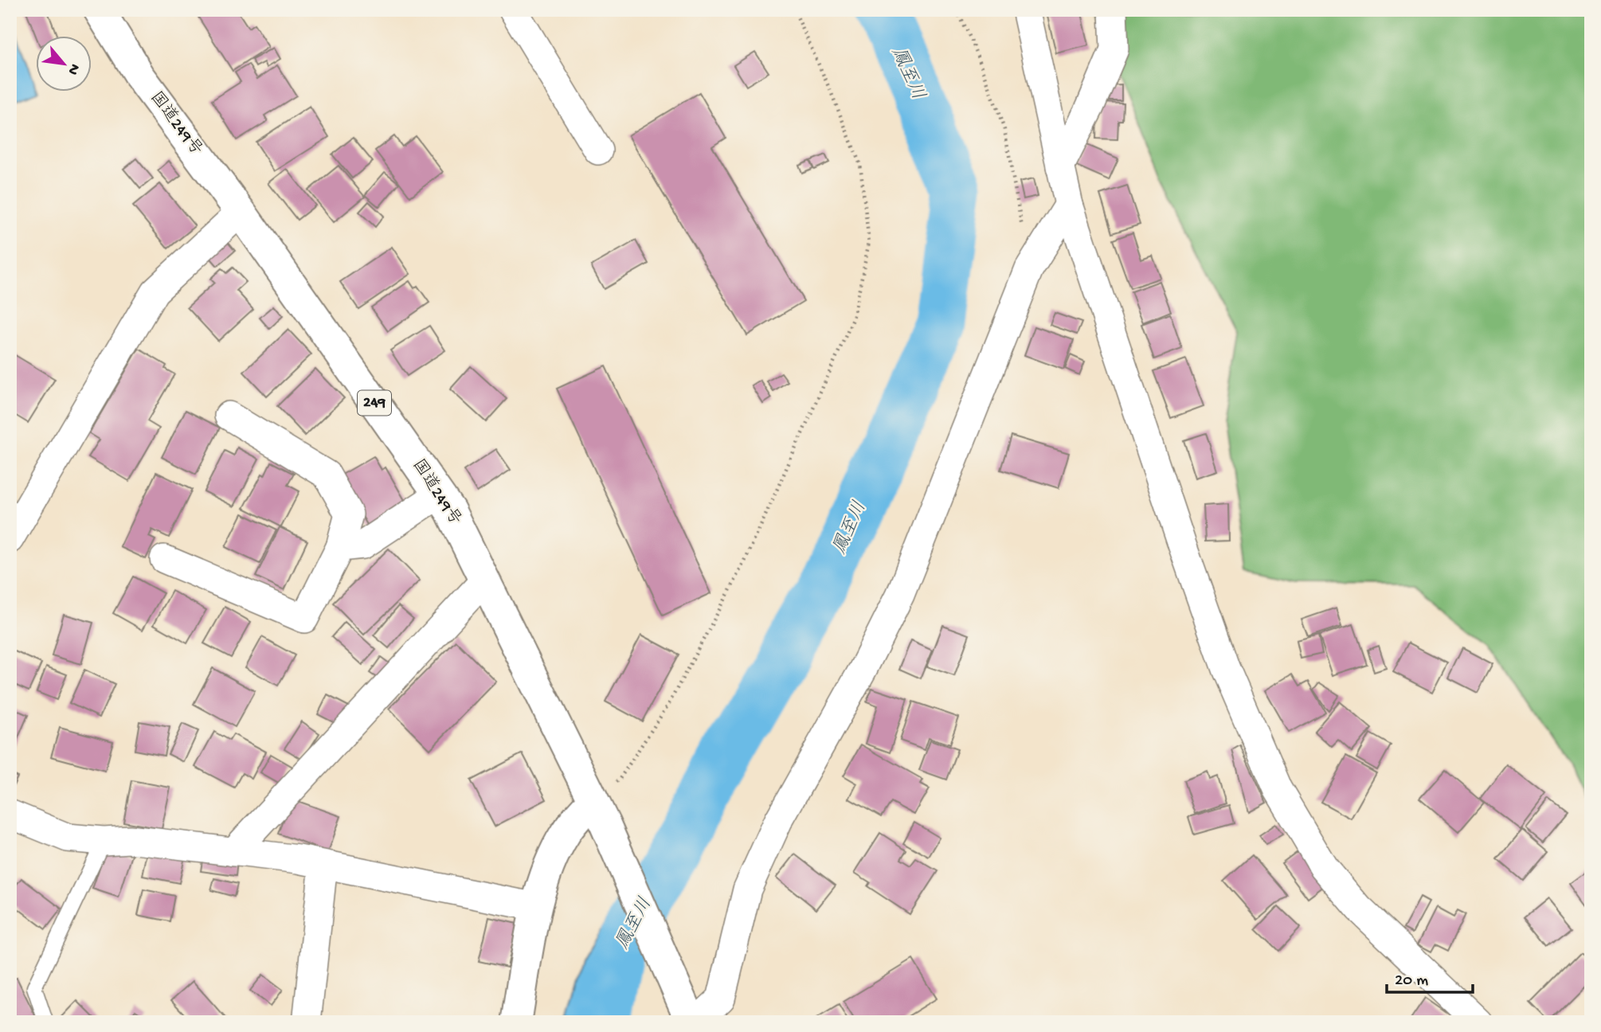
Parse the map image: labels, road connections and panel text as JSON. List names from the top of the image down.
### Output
{
  "streets": {
    "main road": ["国道249号", "249"]
  },
  "water": ["鳳至川"],
  "scale_bar": "20 m",
  "north": "bottom right"
}
